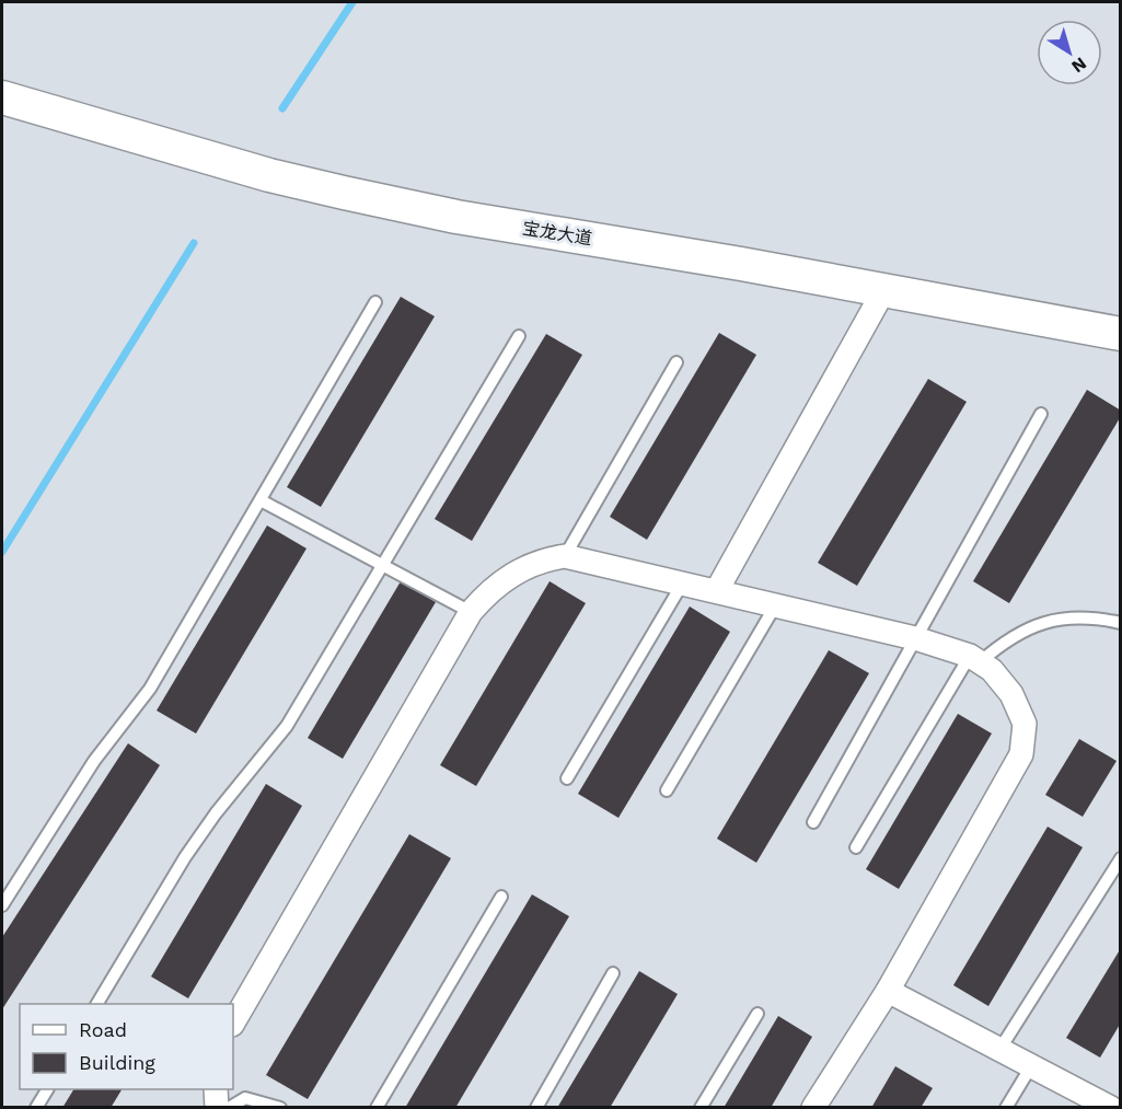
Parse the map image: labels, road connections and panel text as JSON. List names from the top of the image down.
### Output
{
  "streets": {
    "street": ["宝龙大道"]
  },
  "legend": ["Road", "Building"],
  "north": "bottom right"
}
